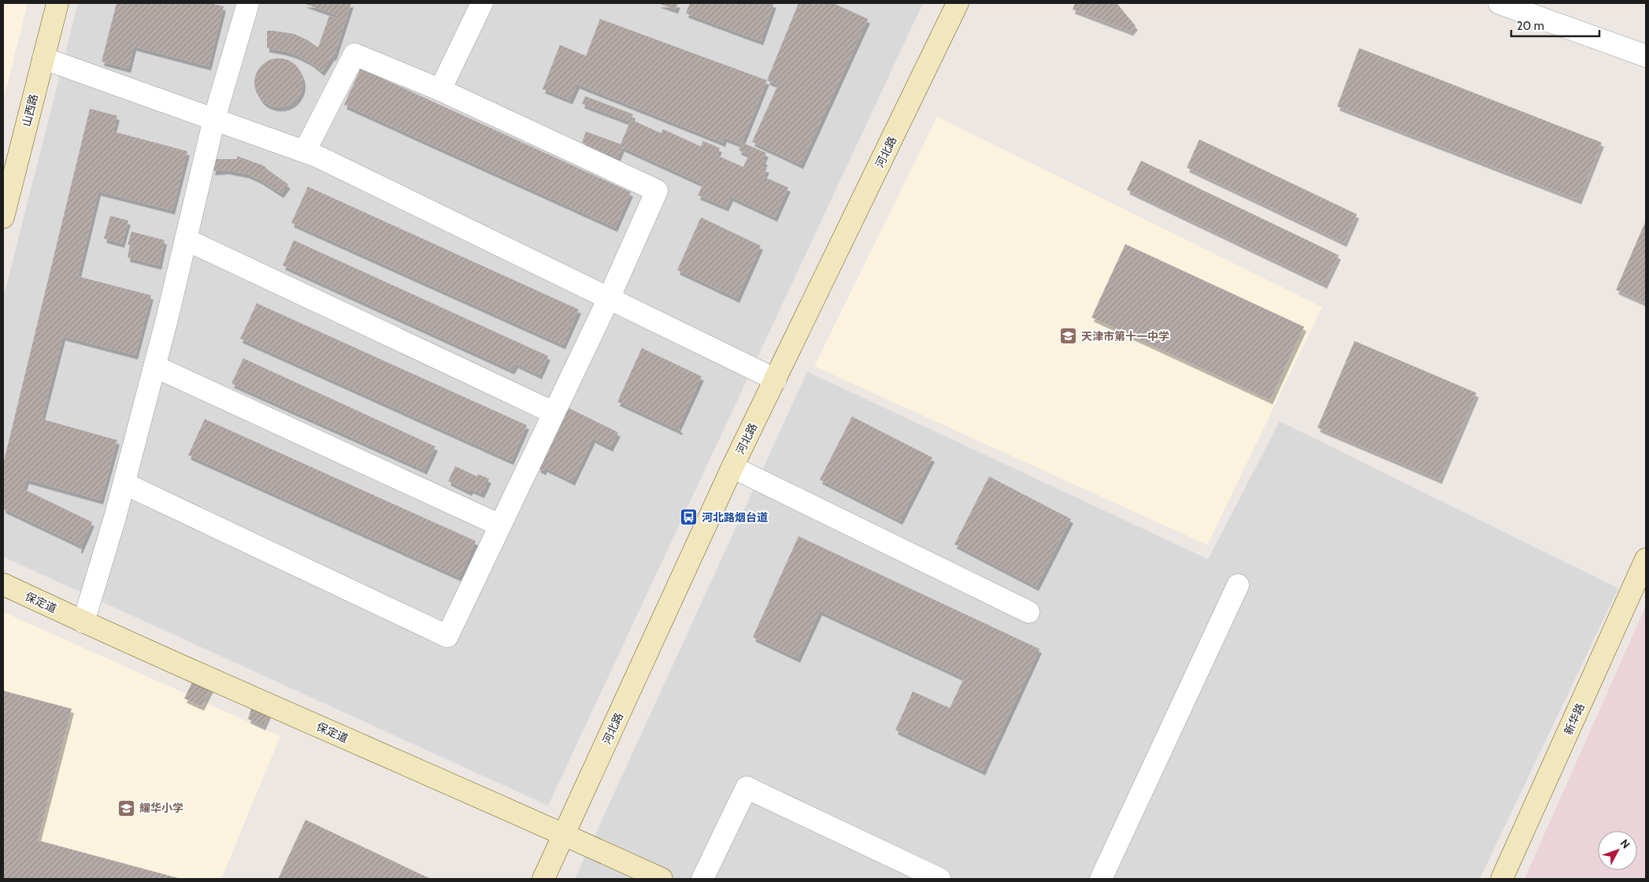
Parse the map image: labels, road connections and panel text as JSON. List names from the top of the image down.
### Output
{
  "streets": {
    "street": [
      "山西路",
      "河北路",
      "保定道",
      "新华路"
    ]
  },
  "crossings": [
    ["河北路", "保定道"]
  ],
  "places": {
    "school or university": ["天津市第十一中学", "耀华小学"],
    "bus stop": ["河北路烟台道"]
  },
  "scale_bar": "20 m",
  "north": "top right"
}
